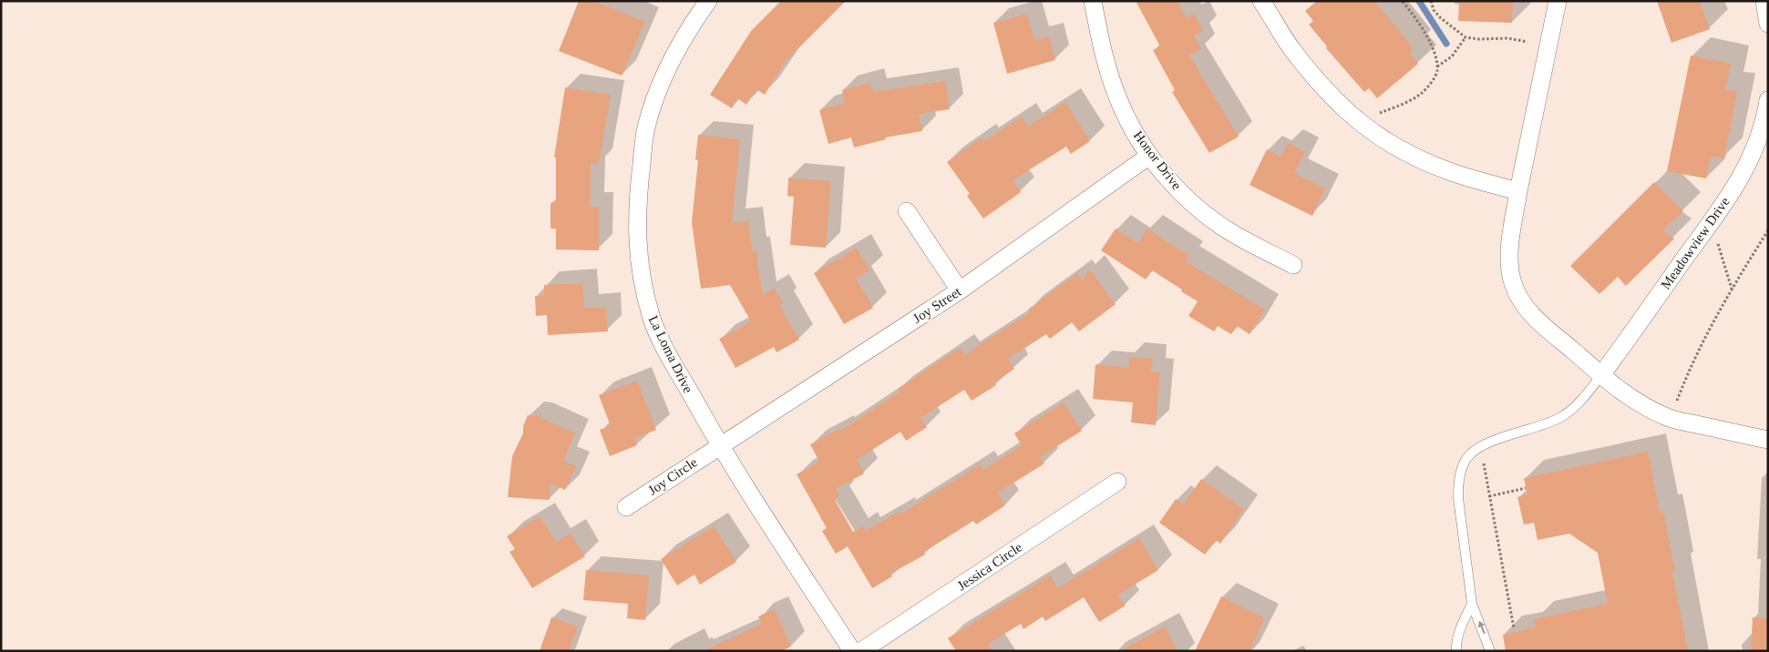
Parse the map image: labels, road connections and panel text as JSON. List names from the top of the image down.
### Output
{
  "streets": {
    "street": [
      "Honor Drive",
      "Meadowview Drive",
      "Joy Street",
      "La Loma Drive",
      "Joy Circle",
      "Jessica Circle"
    ]
  },
  "crossings": [
    ["Honor Drive", "Joy Street"],
    ["Joy Street", "La Loma Drive"],
    ["Joy Street", "Joy Circle"],
    ["La Loma Drive", "Joy Circle"]
  ]
}
